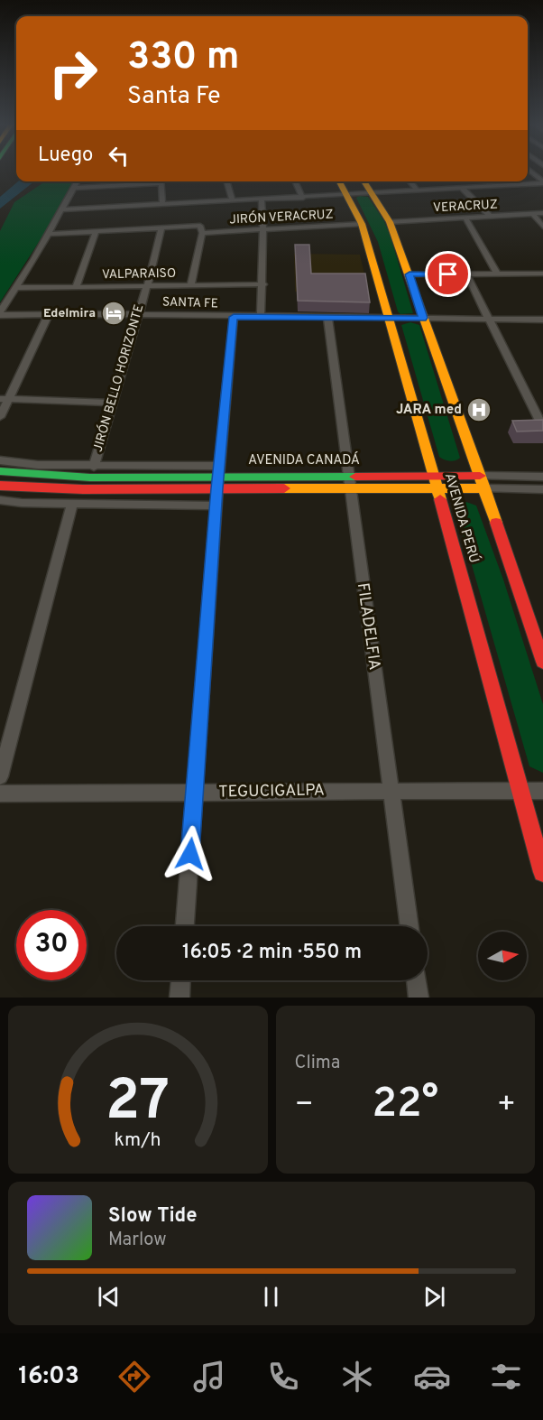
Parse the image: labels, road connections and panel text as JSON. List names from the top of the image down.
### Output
{
  "streets": {
    "main road": ["AVENIDA CANADÁ", "AVENIDA PERÚ"],
    "street": [
      "VERACRUZ",
      "JIRÓN VERACRUZ",
      "VALPARAISO",
      "SANTA FE",
      "JIRÓN BELLO HORIZONTE",
      "FILADELFIA",
      "TEGUCIGALPA"
    ]
  },
  "crossings": [
    ["JIRÓN VERACRUZ", "JIRÓN BELLO HORIZONTE"],
    ["JIRÓN VERACRUZ", "AVENIDA PERÚ"],
    ["VALPARAISO", "JIRÓN BELLO HORIZONTE"],
    ["SANTA FE", "JIRÓN BELLO HORIZONTE"],
    ["SANTA FE", "AVENIDA PERÚ"],
    ["SANTA FE", "FILADELFIA"],
    ["JIRÓN BELLO HORIZONTE", "AVENIDA CANADÁ"],
    ["AVENIDA CANADÁ", "AVENIDA PERÚ"],
    ["AVENIDA CANADÁ", "FILADELFIA"],
    ["AVENIDA PERÚ", "TEGUCIGALPA"],
    ["FILADELFIA", "TEGUCIGALPA"]
  ],
  "places": {
    "hotel": ["Edelmira"],
    "hospital": ["JARA med"]
  },
  "north": "right",
  "page": {
    "turn": ["330 m", "Santa Fe"],
    "then": "Luego",
    "limit": "30",
    "trip": "16:05 · 2 min · 550 m",
    "tile": "Clima",
    "heat": ["−", "22°", "+"],
    "song": ["Slow Tide", "Marlow"],
    "tabs": "16:03",
    "gauge": ["27", "km/h"]
  }
}
